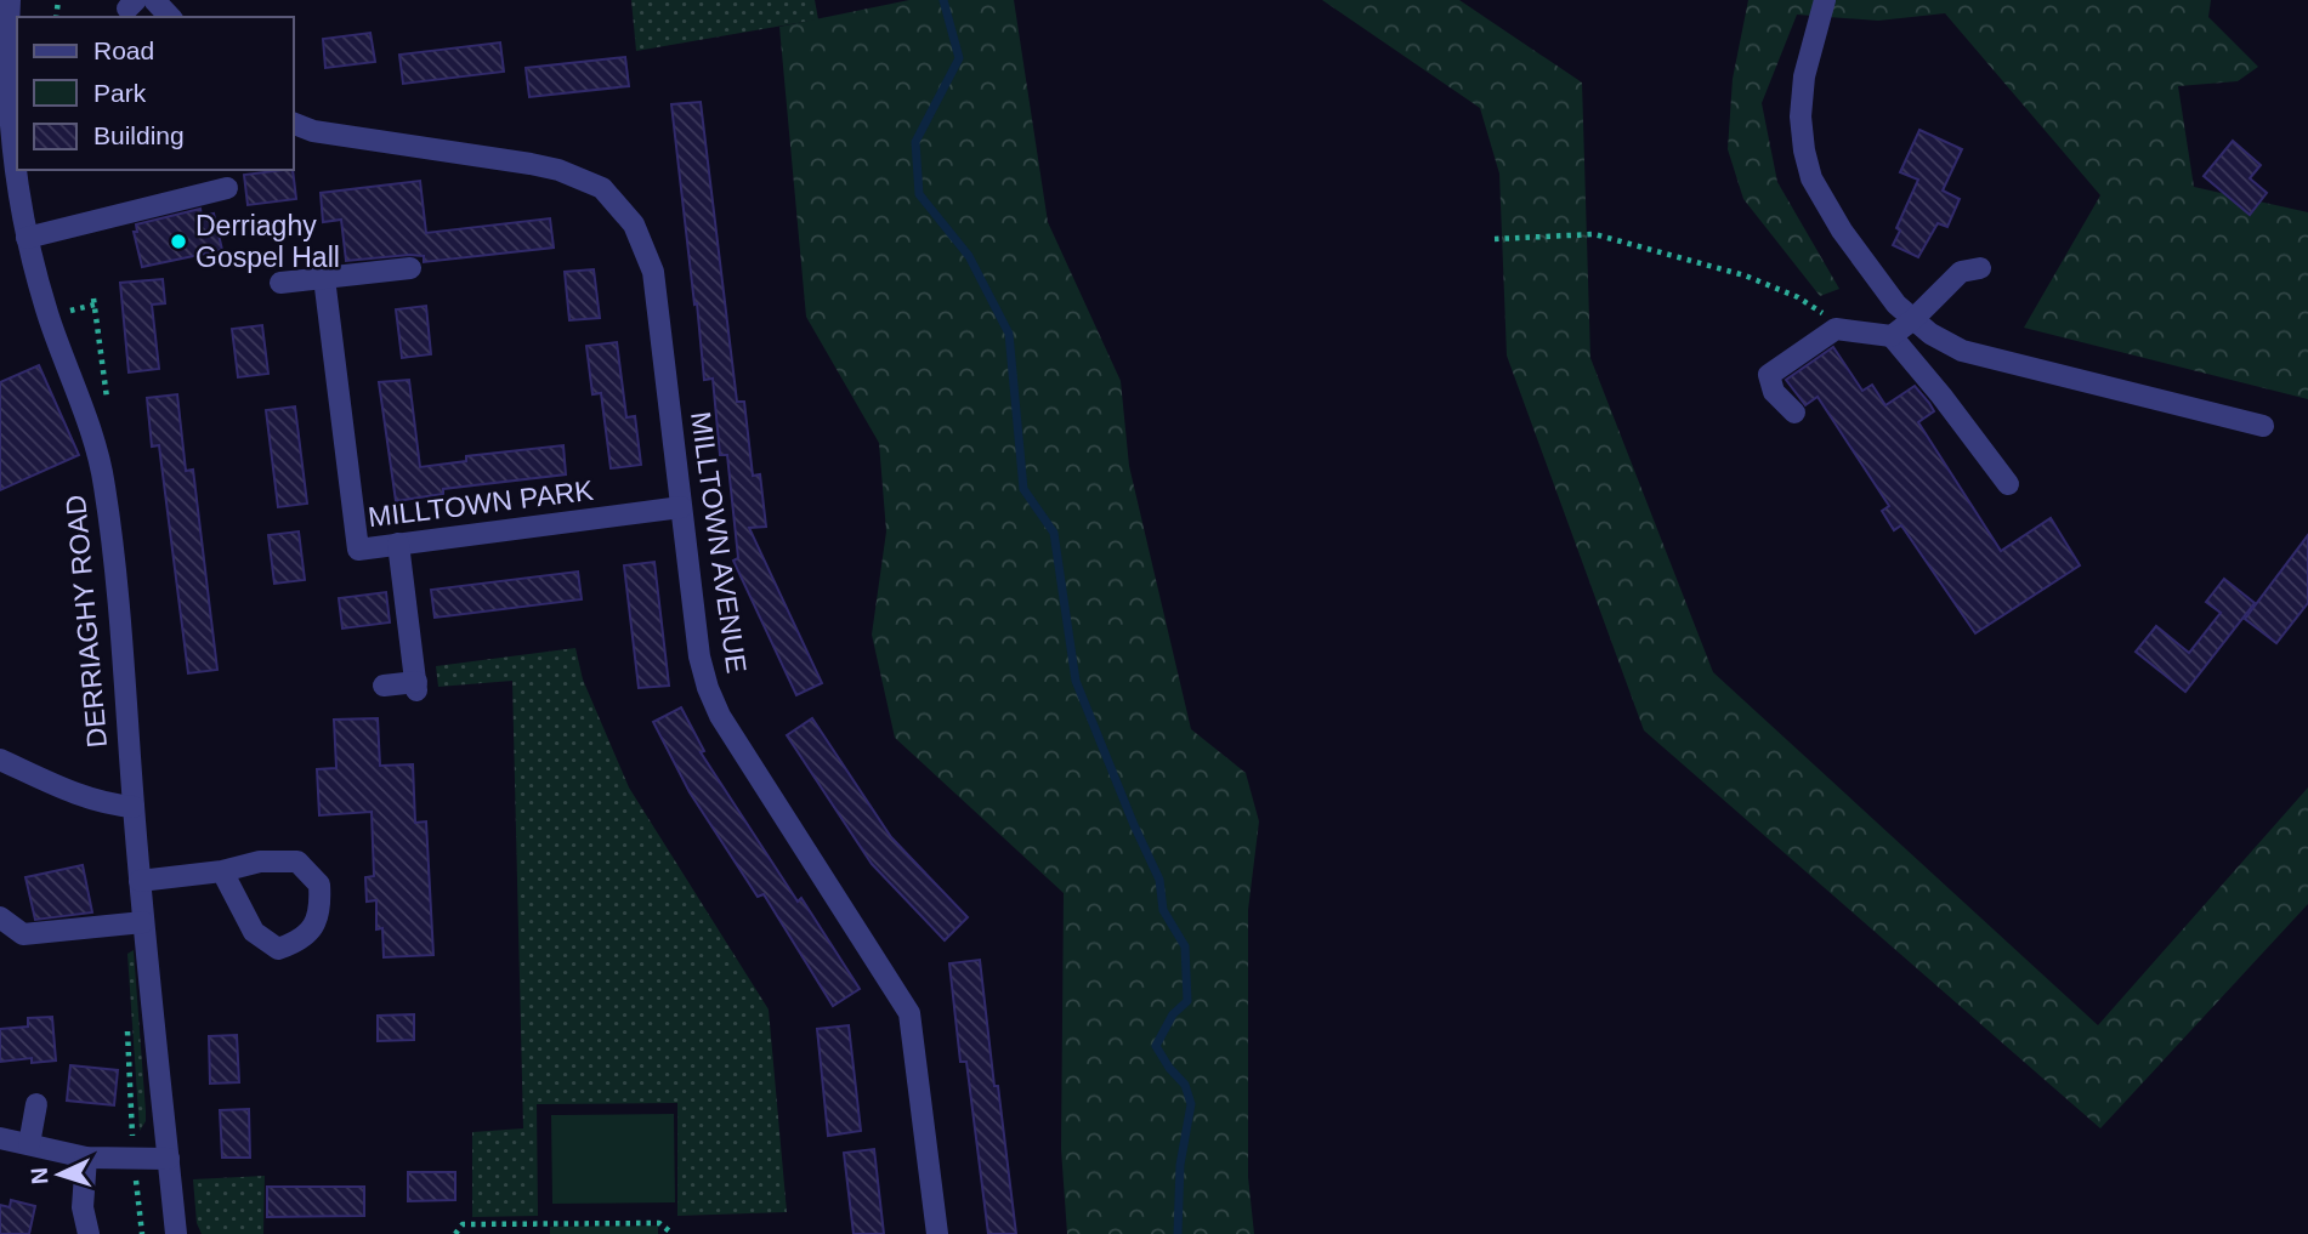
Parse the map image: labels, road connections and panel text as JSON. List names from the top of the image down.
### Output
{
  "streets": {
    "street": ["MILLTOWN PARK", "MILLTOWN AVENUE", "DERRIAGHY ROAD"]
  },
  "crossings": [
    ["MILLTOWN PARK", "MILLTOWN AVENUE"]
  ],
  "places": ["Derriaghy Gospel Hall"],
  "legend": ["Road", "Park", "Building"],
  "north": "left"
}
